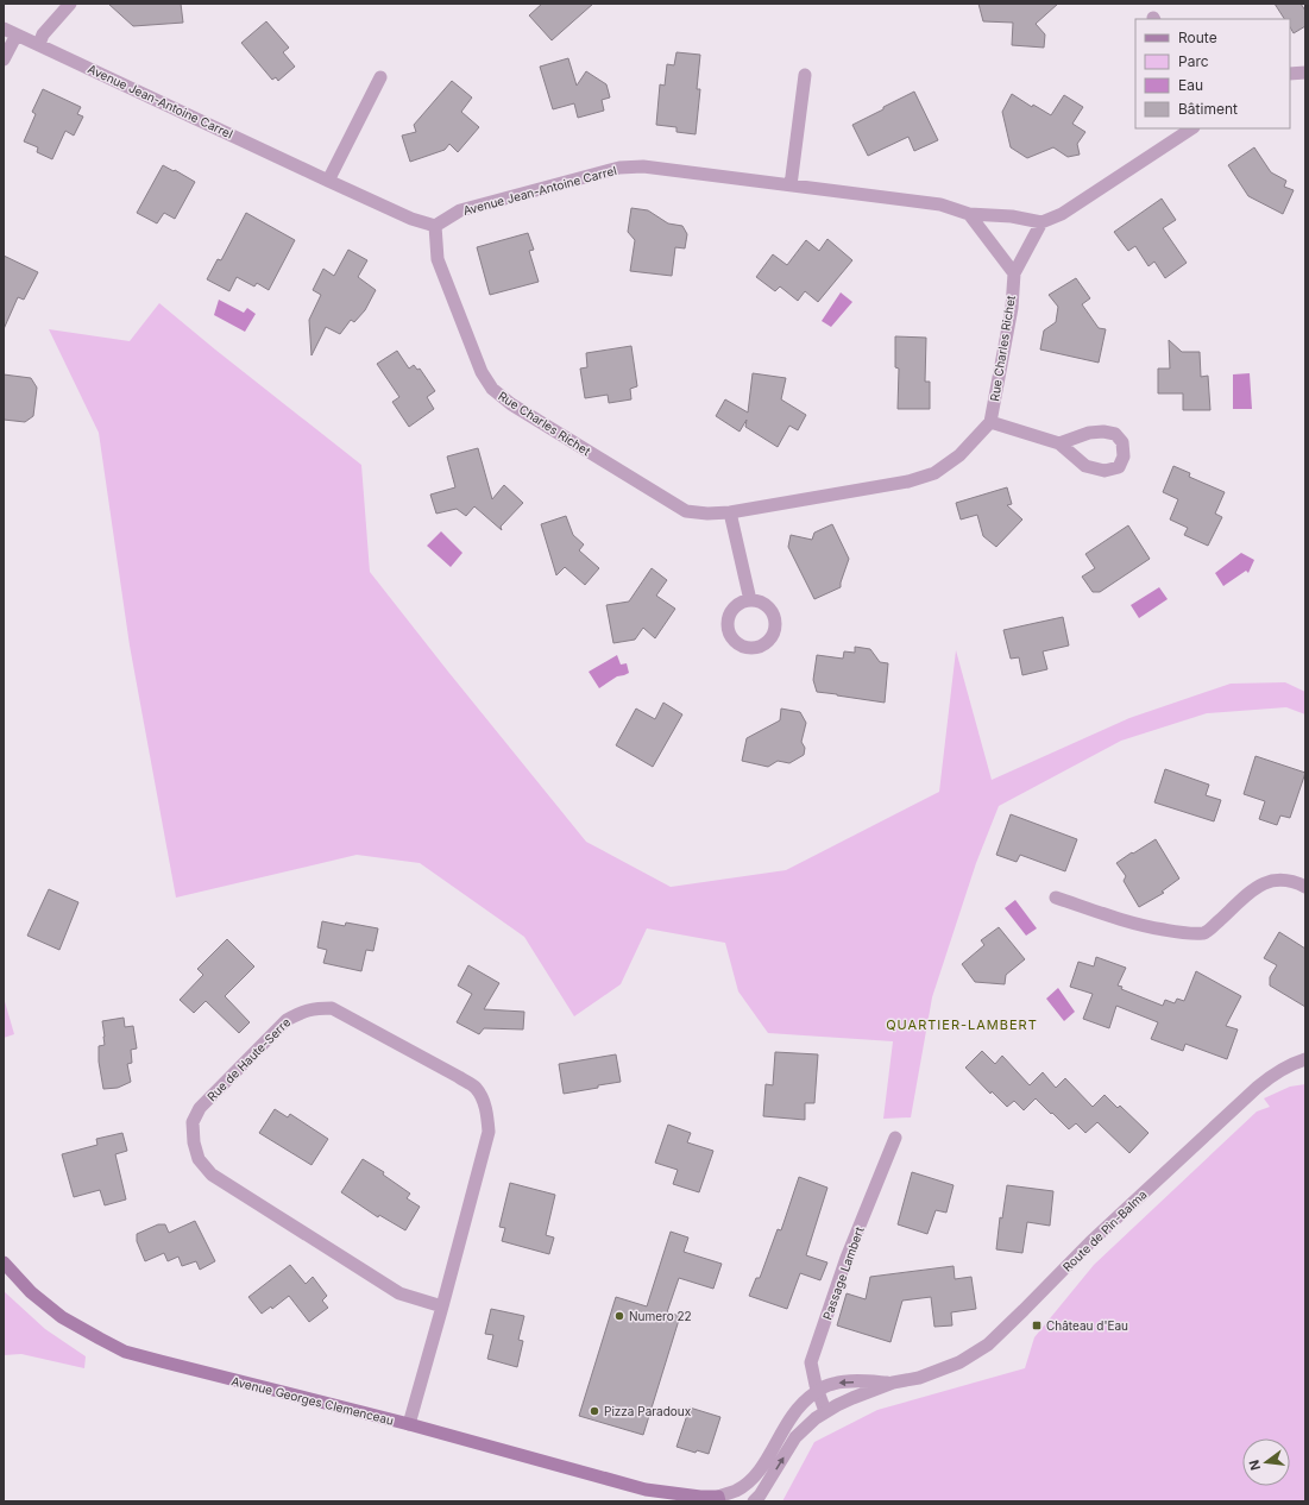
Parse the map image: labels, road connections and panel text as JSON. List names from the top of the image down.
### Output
{
  "streets": {
    "main road": ["Avenue Georges Clemenceau"],
    "street": [
      "Avenue Jean-Antoine Carrel",
      "Rue Charles Richet",
      "Rue de Haute-Serre",
      "Route de Pin-Balma",
      "Passage Lambert"
    ]
  },
  "crossings": [
    ["Avenue Jean-Antoine Carrel", "Rue Charles Richet"],
    ["Rue de Haute-Serre", "Avenue Georges Clemenceau"],
    ["Route de Pin-Balma", "Passage Lambert"],
    ["Route de Pin-Balma", "Avenue Georges Clemenceau"]
  ],
  "districts": ["QUARTIER-LAMBERT"],
  "places": {
    "other": ["Numero 22", "Pizza Paradoux"],
    "transit": ["Château d'Eau"]
  },
  "legend": [
    "Route",
    "Parc",
    "Eau",
    "Bâtiment"
  ],
  "north": "left"
}
